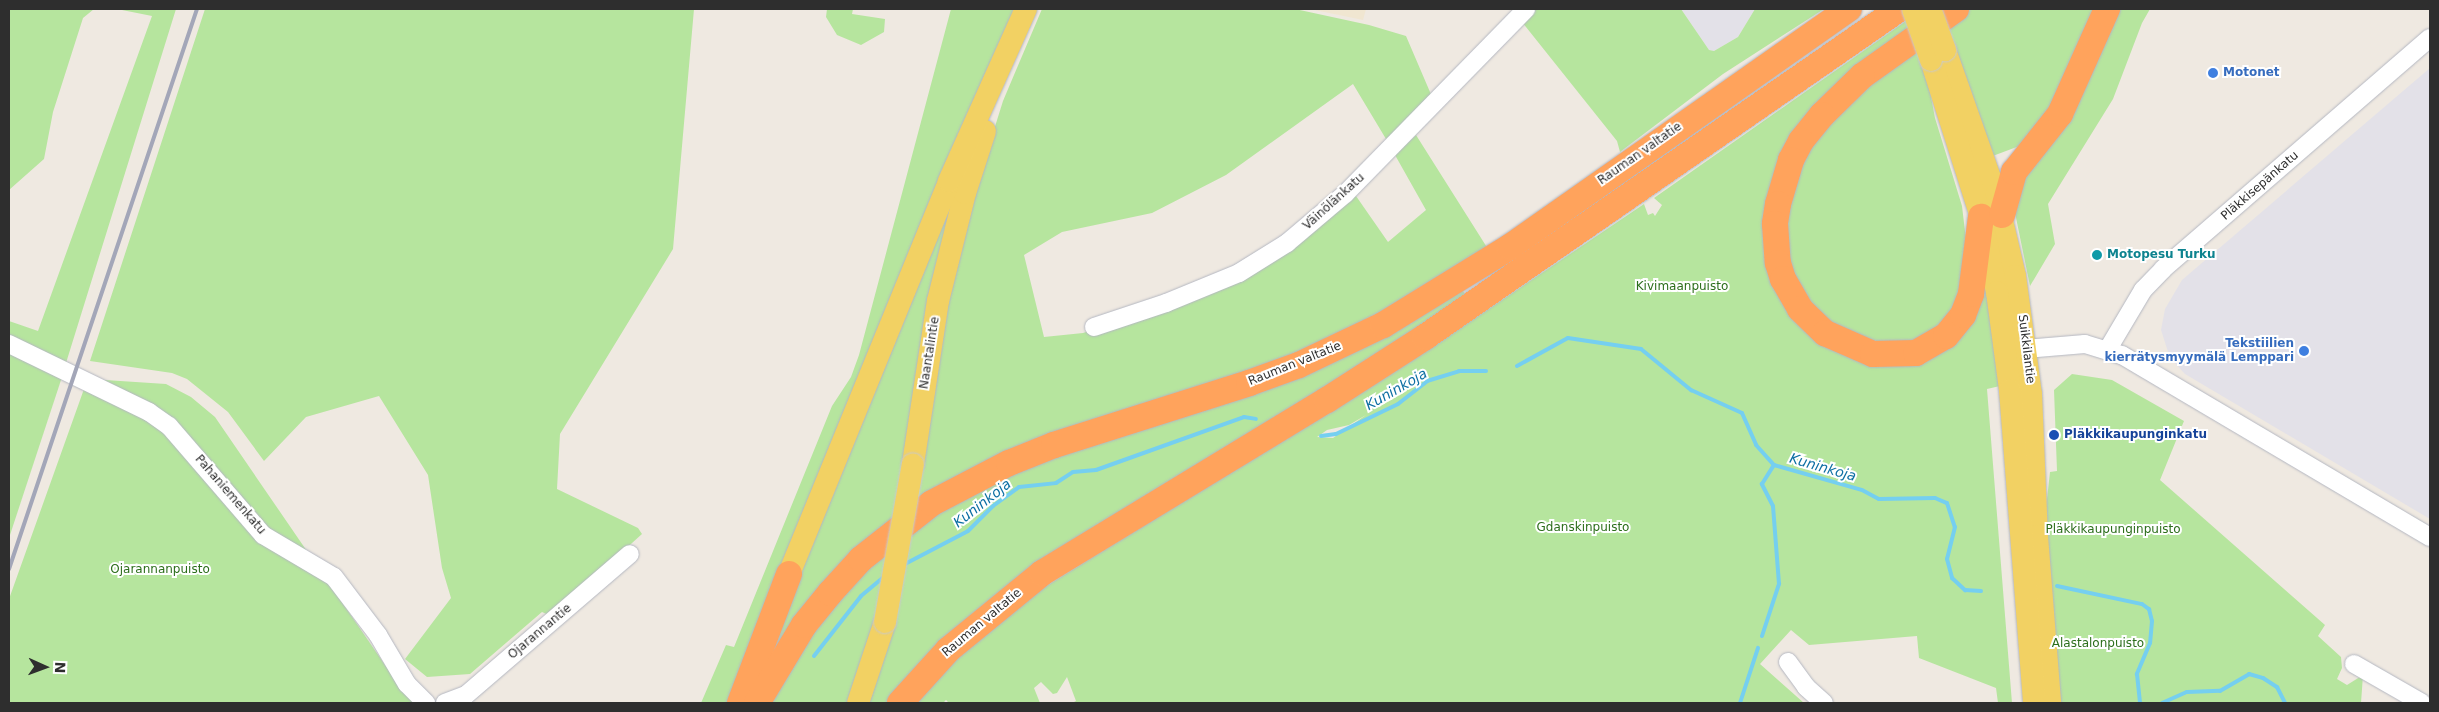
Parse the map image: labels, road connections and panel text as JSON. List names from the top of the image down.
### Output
{
  "streets": {
    "highway": ["Rauman valtatie"],
    "main road": ["Suikkilantie", "Naantalintie"],
    "street": [
      "Pläkkisepänkatu",
      "Väinölänkatu",
      "Pahaniemenkatu",
      "Ojarannantie"
    ]
  },
  "water": ["Kuninkoja"],
  "parks": [
    "Kivimaanpuisto",
    "Gdanskinpuisto",
    "Pläkkikaupunginpuisto",
    "Ojarannanpuisto",
    "Alastalonpuisto"
  ],
  "places": [
    "Motonet",
    "Motopesu Turku",
    "Tekstiilien kierrätysmyymälä Lemppari",
    "Pläkkikaupunginkatu"
  ],
  "north": "right"
}
